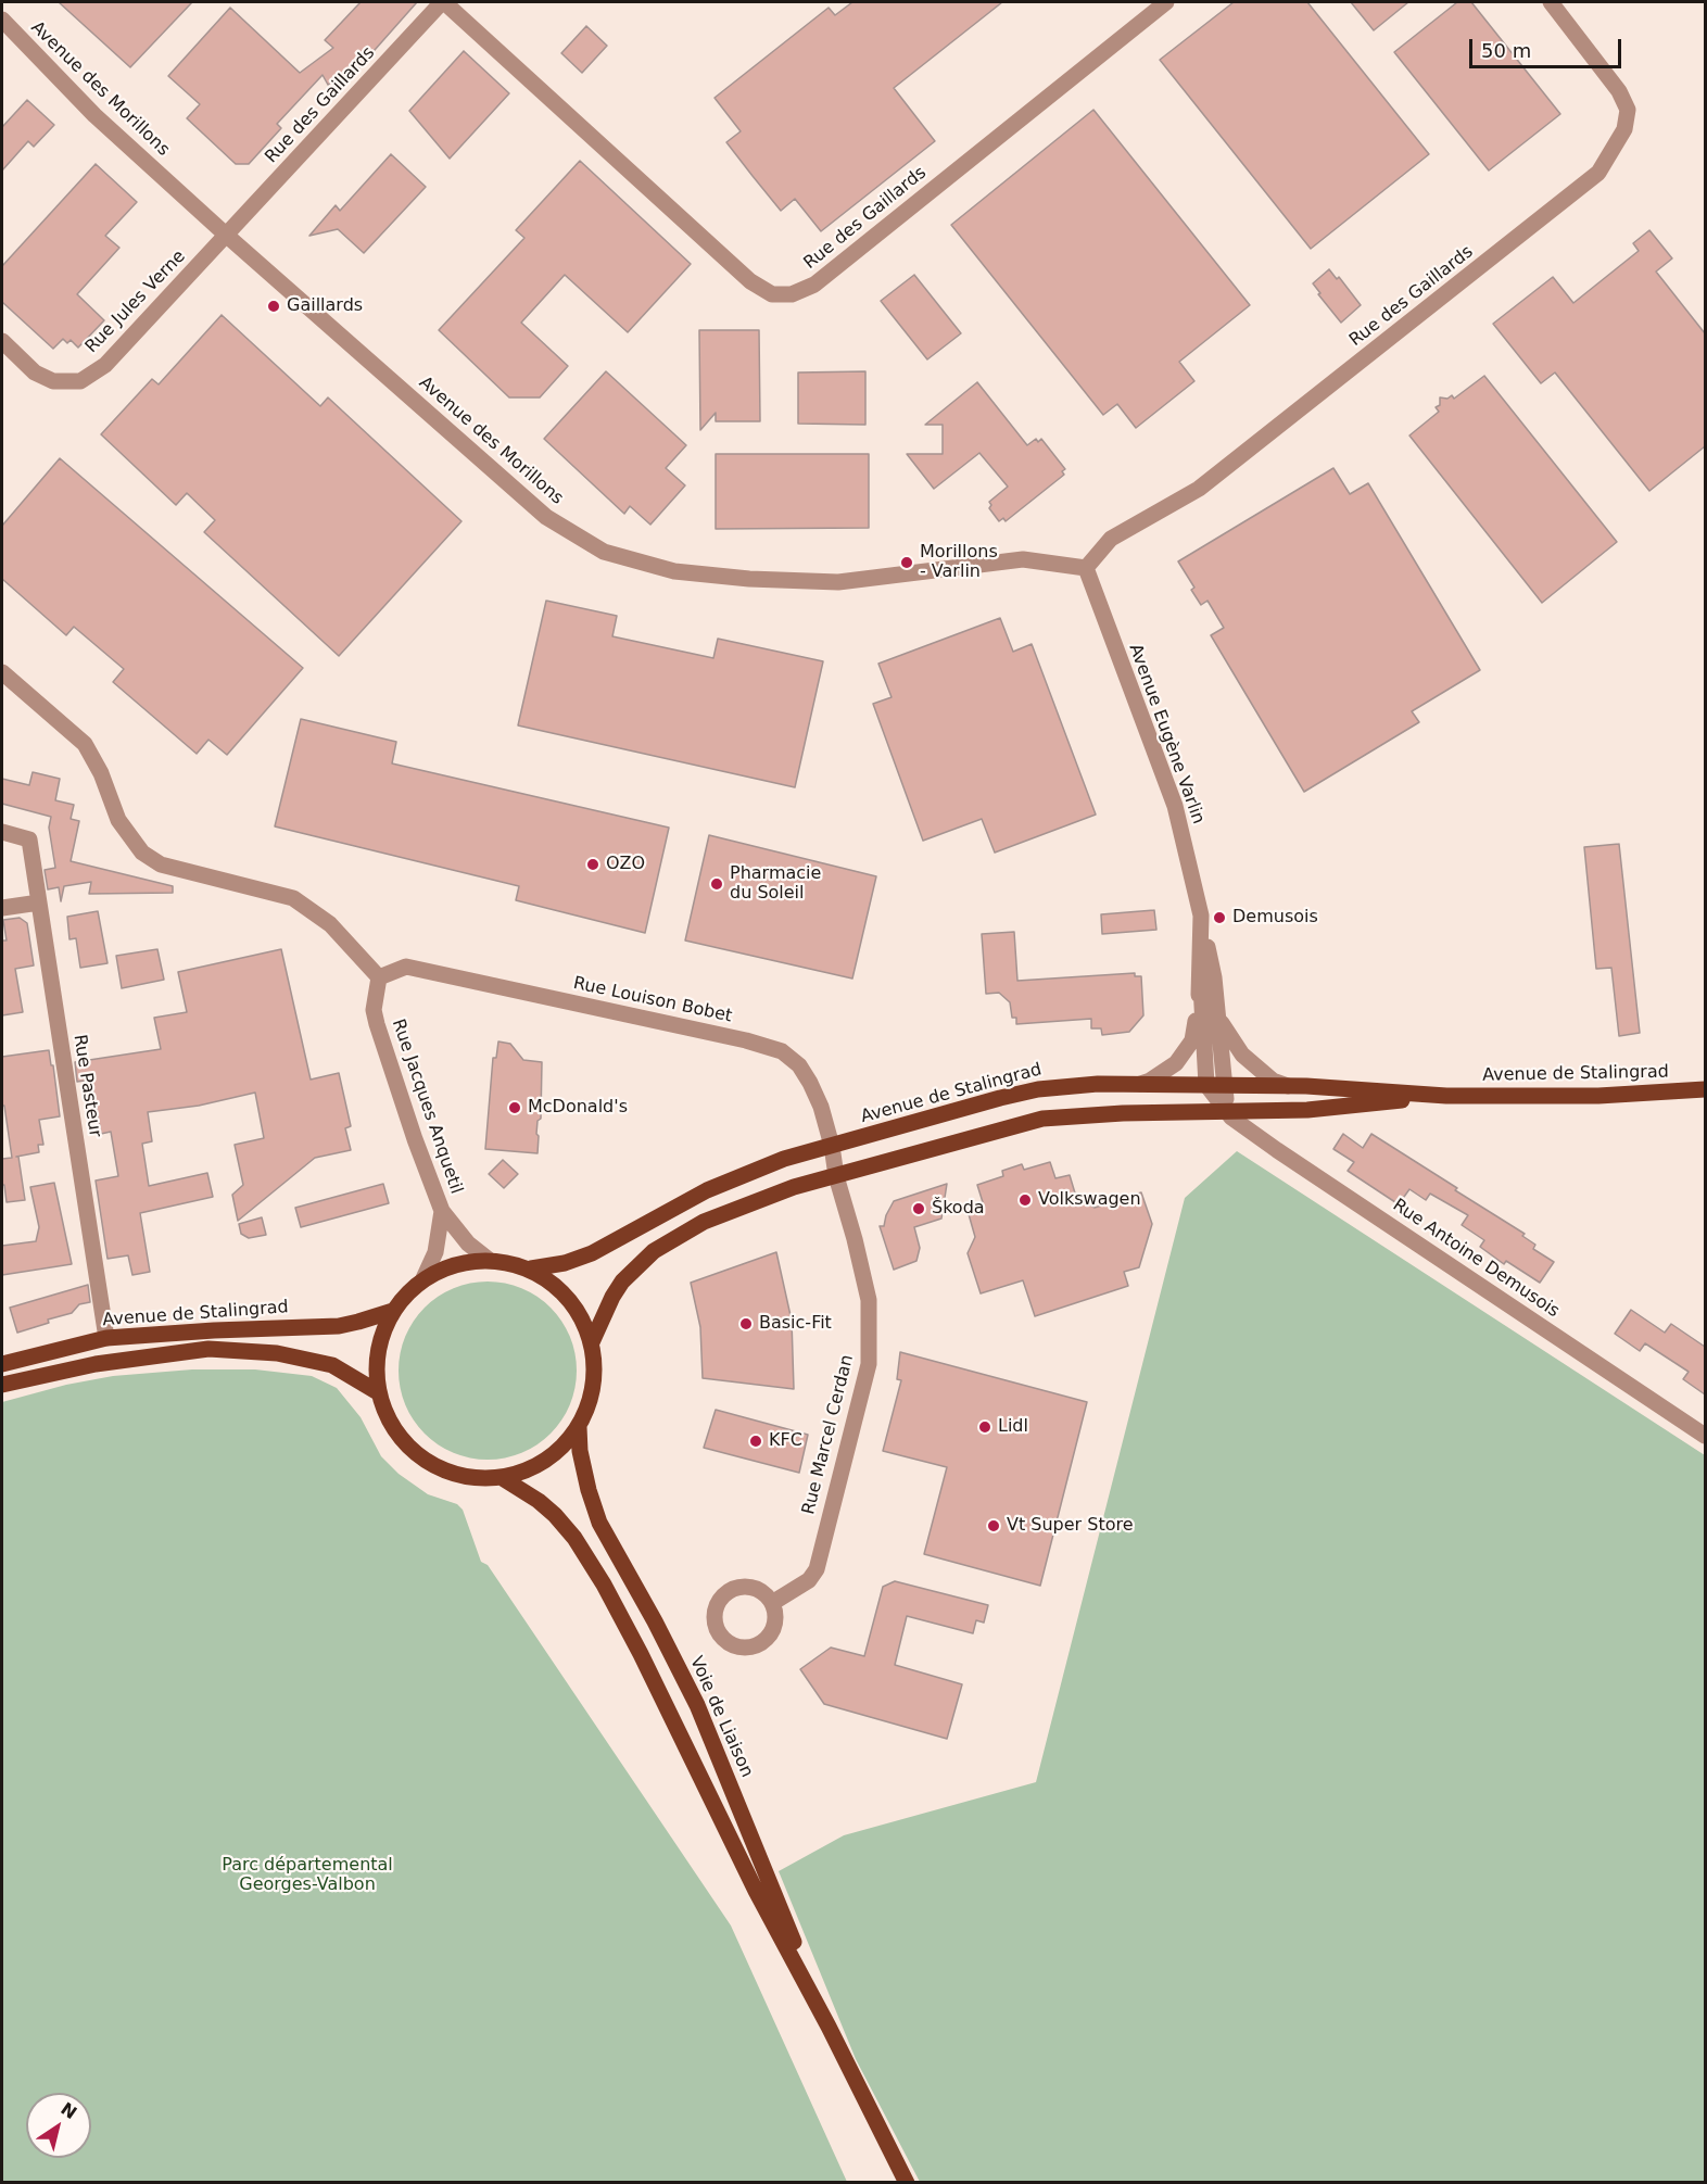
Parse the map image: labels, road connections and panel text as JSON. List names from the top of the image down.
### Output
{
  "streets": {
    "main road": ["Avenue de Stalingrad", "Voie de Liaison"],
    "street": [
      "Avenue des Morillons",
      "Rue des Gaillards",
      "Rue Jules Verne",
      "Avenue Eugène Varlin",
      "Rue Louison Bobet",
      "Rue Pasteur",
      "Rue Jacques Anquetil",
      "Rue Antoine Demusois",
      "Rue Marcel Cerdan"
    ]
  },
  "crossings": [
    ["Avenue des Morillons", "Rue des Gaillards"],
    ["Avenue des Morillons", "Rue Jules Verne"],
    ["Avenue des Morillons", "Avenue Eugène Varlin"],
    ["Rue des Gaillards", "Rue Jules Verne"],
    ["Rue des Gaillards", "Avenue Eugène Varlin"],
    ["Avenue Eugène Varlin", "Avenue de Stalingrad"],
    ["Rue Louison Bobet", "Avenue de Stalingrad"],
    ["Rue Louison Bobet", "Rue Jacques Anquetil"],
    ["Rue Louison Bobet", "Rue Marcel Cerdan"],
    ["Avenue de Stalingrad", "Rue Pasteur"],
    ["Avenue de Stalingrad", "Rue Jacques Anquetil"],
    ["Avenue de Stalingrad", "Rue Antoine Demusois"],
    ["Avenue de Stalingrad", "Rue Marcel Cerdan"],
    ["Avenue de Stalingrad", "Voie de Liaison"],
    ["Rue Jacques Anquetil", "Voie de Liaison"]
  ],
  "parks": ["Parc départemental Georges-Valbon"],
  "places": [
    "Gaillards",
    "Morillons - Varlin",
    "OZO",
    "Pharmacie du Soleil",
    "Demusois",
    "McDonald's",
    "Volkswagen",
    "Škoda",
    "Basic-Fit",
    "Lidl",
    "KFC",
    "Vt Super Store"
  ],
  "scale_bar": "50 m",
  "north": "top right"
}
